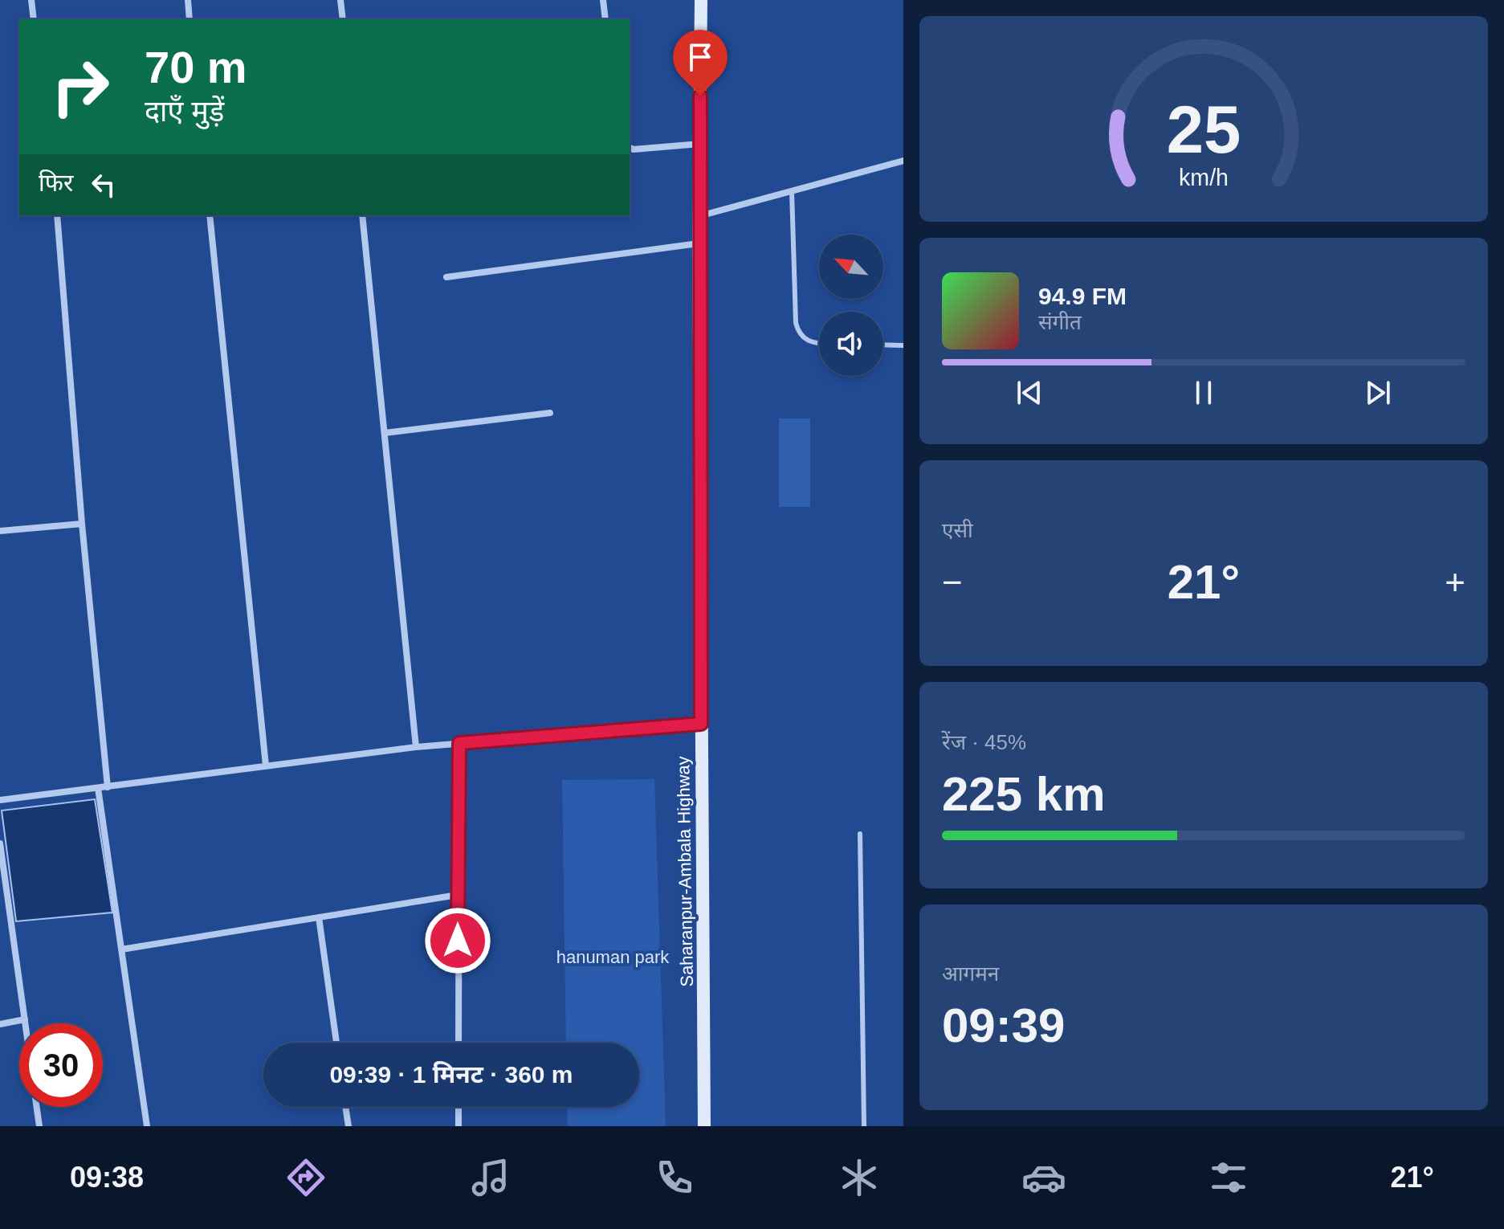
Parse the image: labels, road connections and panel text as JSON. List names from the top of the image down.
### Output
{
  "streets": {
    "main road": ["Saharanpur-Ambala Highway"]
  },
  "parks": ["hanuman park"],
  "north": "top left",
  "page": {
    "turn": ["70 m", "दाएँ मुड़ें"],
    "then": "फिर",
    "song": ["94.9 FM", "संगीत"],
    "tile": [
      "एसी",
      ["रेंज · 45%", "225 km"],
      ["आगमन", "09:39"]
    ],
    "heat": ["−", "21°", "+"],
    "limit": "30",
    "trip": "09:39 · 1 मिनट · 360 m",
    "tabs": ["09:38", "21°"],
    "gauge": ["25", "km/h"]
  }
}
